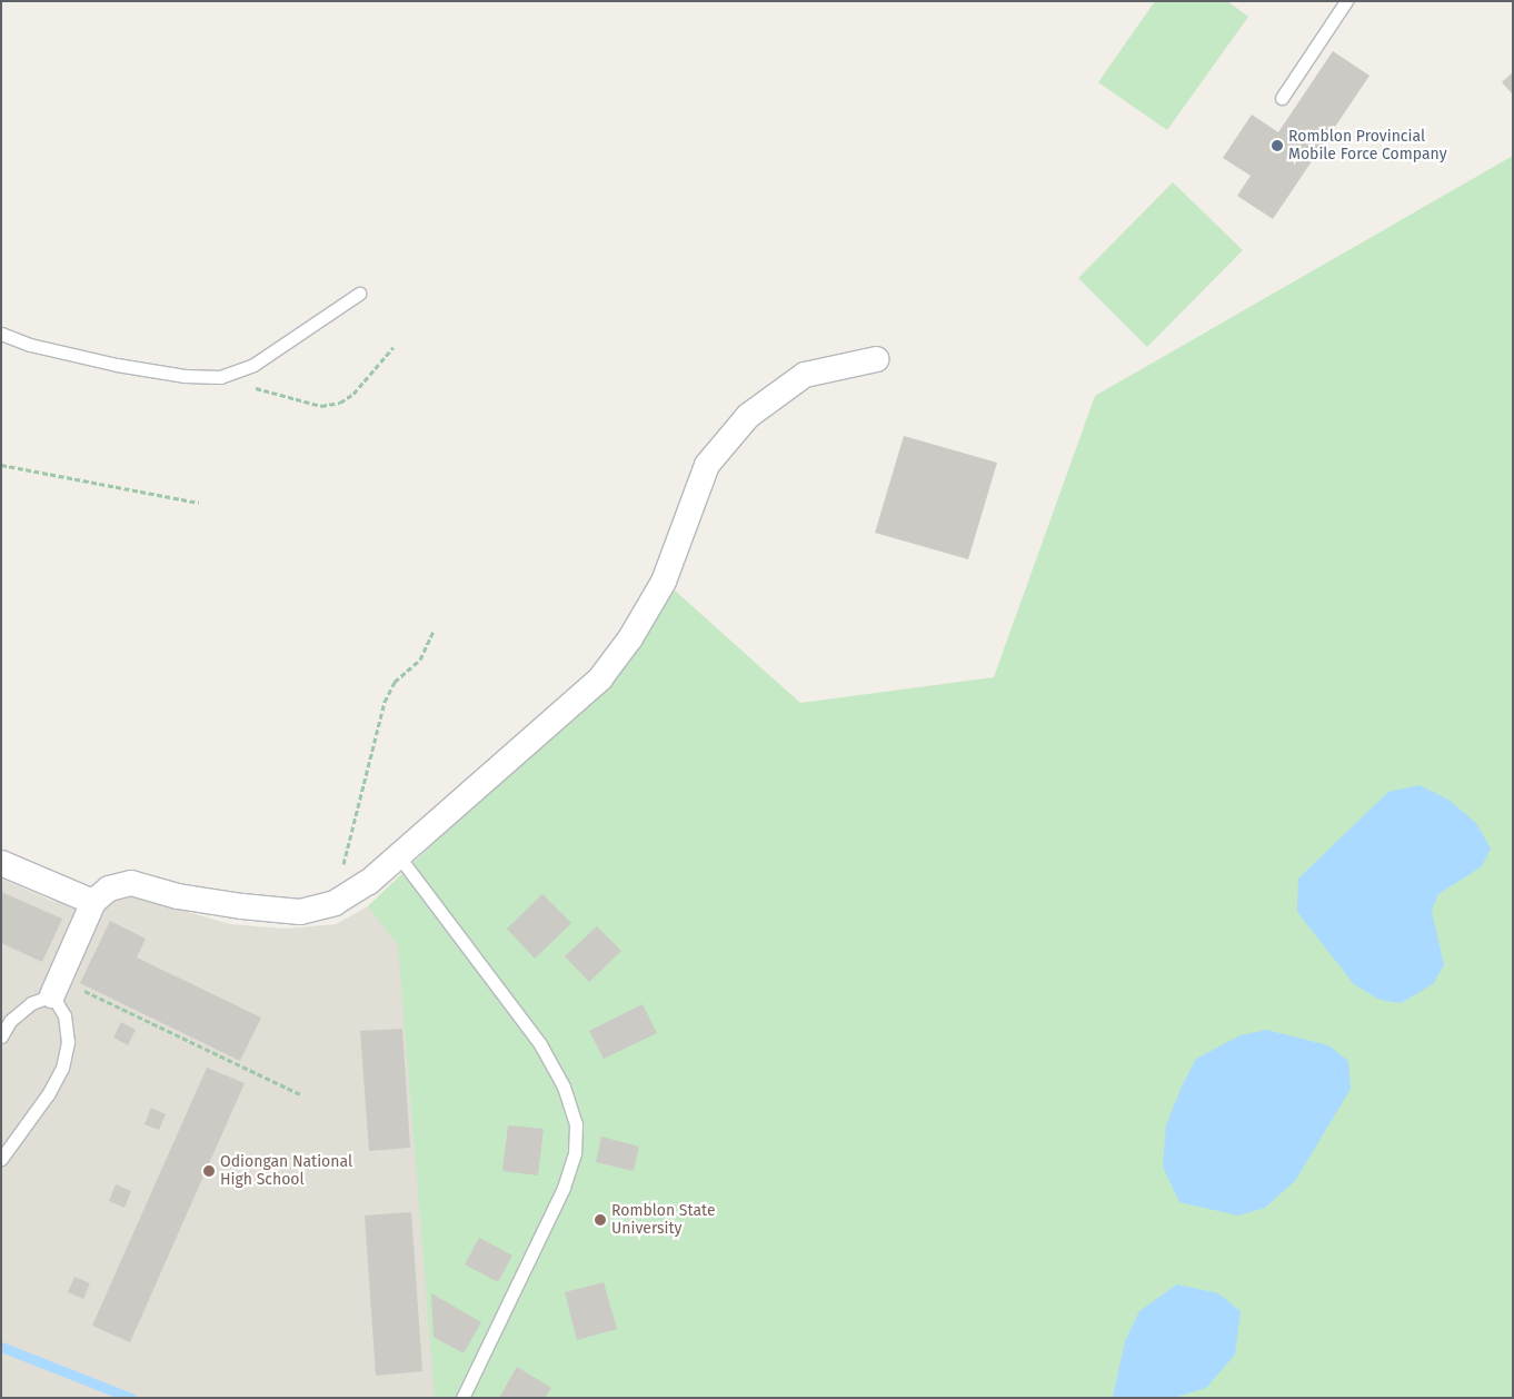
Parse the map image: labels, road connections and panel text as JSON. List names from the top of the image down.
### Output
{
  "places": ["Romblon Provincial Mobile Force Company", "Odiongan National High School", "Romblon State University"]
}
